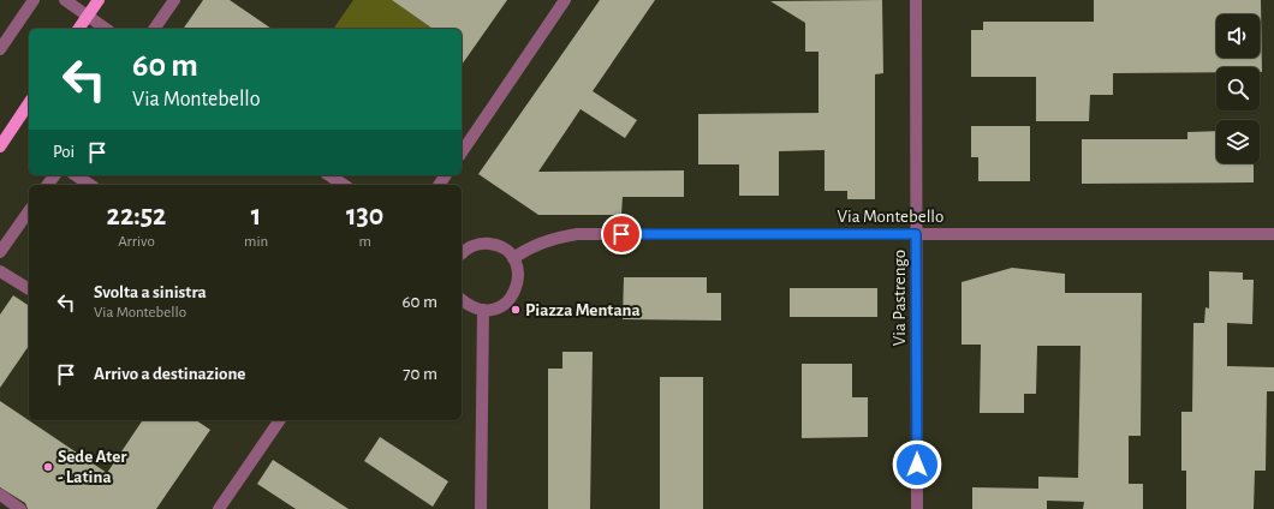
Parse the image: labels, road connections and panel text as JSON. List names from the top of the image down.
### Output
{
  "streets": {
    "street": ["Via Montebello", "Via Pastrengo"]
  },
  "crossings": [
    ["Via Montebello", "Via Pastrengo"]
  ],
  "places": ["Piazza Mentana", "Sede Ater - Latina"],
  "page": {
    "turn": ["60 m", "Via Montebello"],
    "then": "Poi",
    "eta": [
      "22:52",
      "Arrivo",
      "1",
      "min",
      "130",
      "m"
    ],
    "list": [
      {
        "name": "Svolta a sinistra",
        "note": "Via Montebello",
        "value": "60 m"
      },
      {
        "name": "Arrivo a destinazione",
        "value": "70 m"
      }
    ]
  }
}
